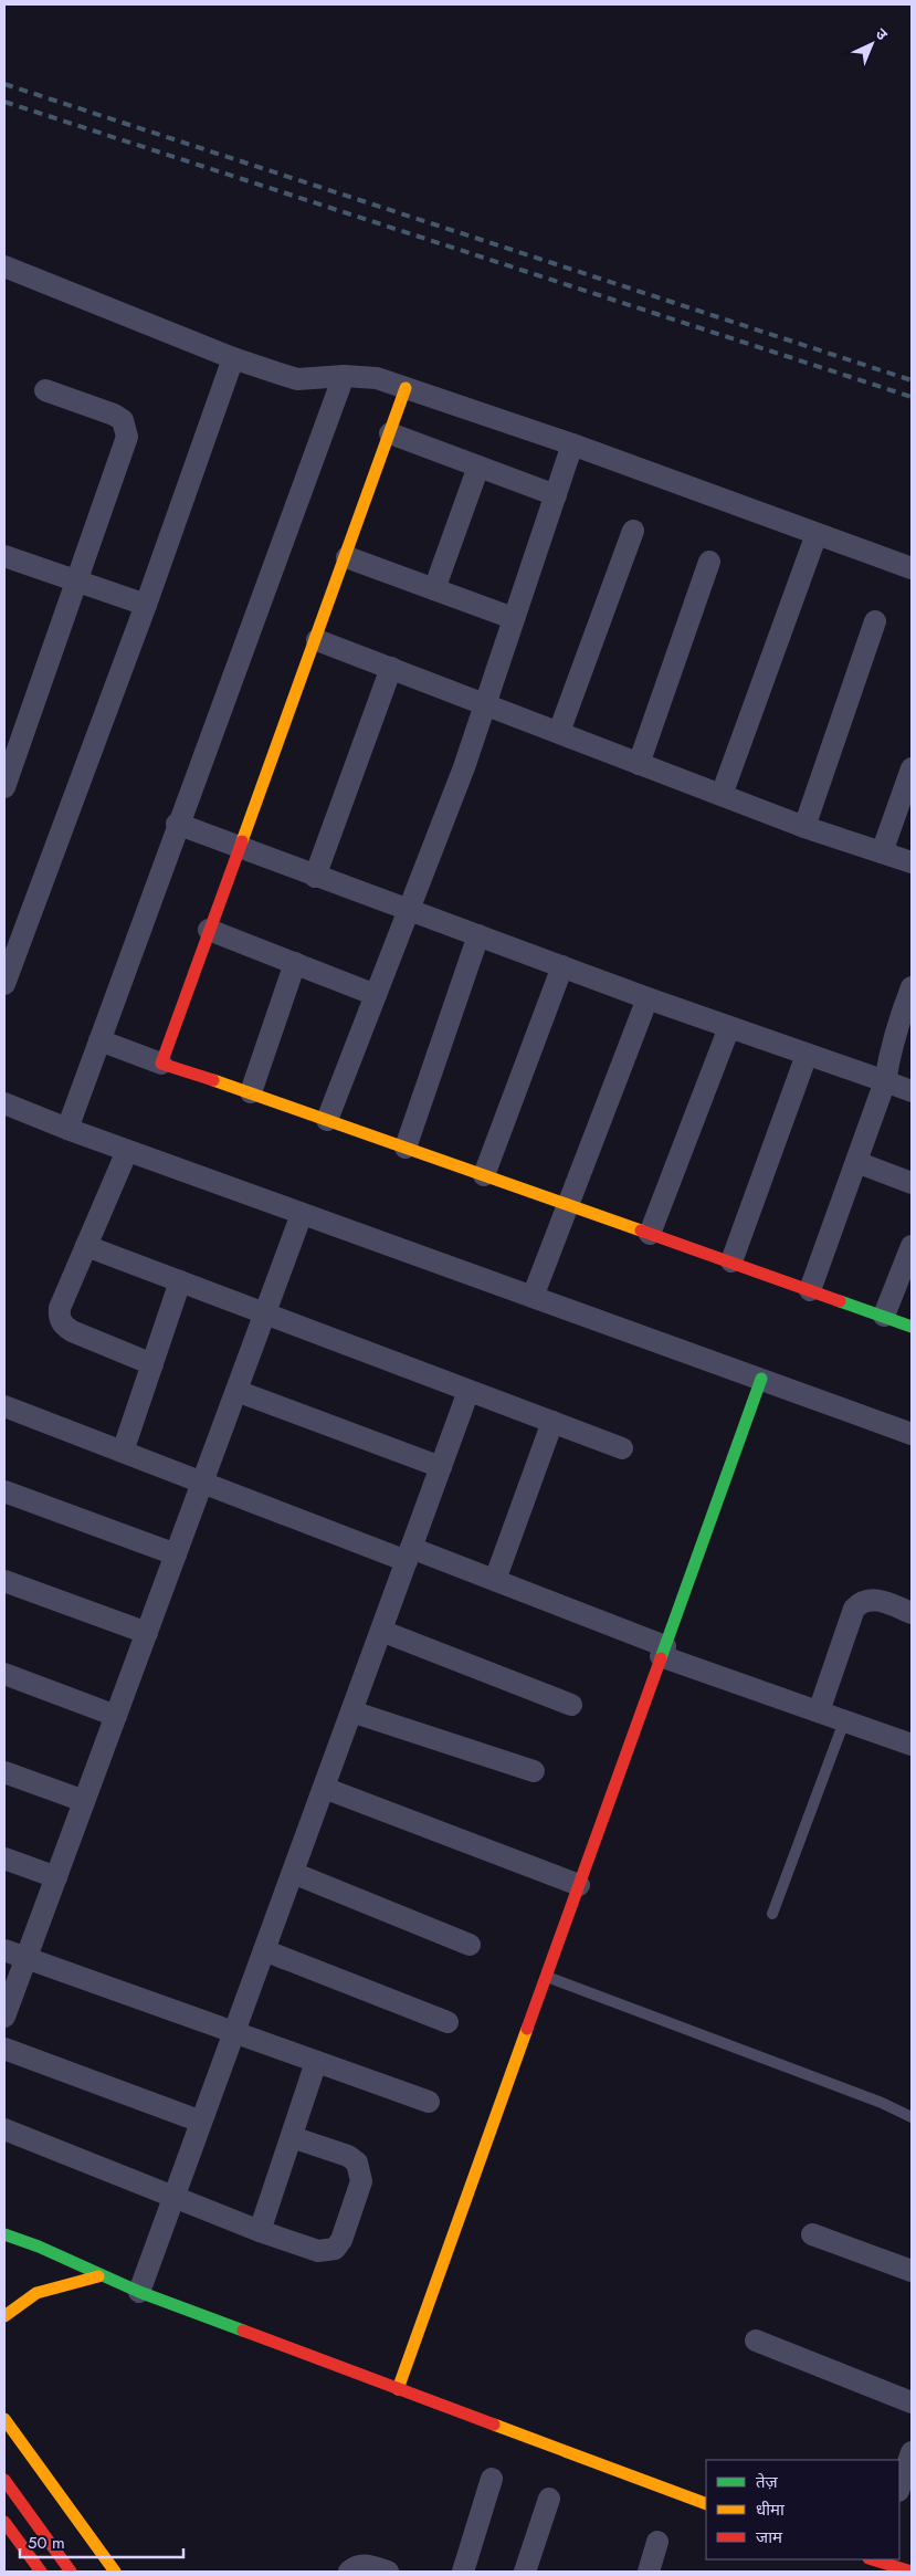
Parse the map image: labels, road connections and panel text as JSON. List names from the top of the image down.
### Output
{
  "legend": ["तेज़", "धीमा", "जाम"],
  "scale_bar": "50 m",
  "north": "top right"
}
